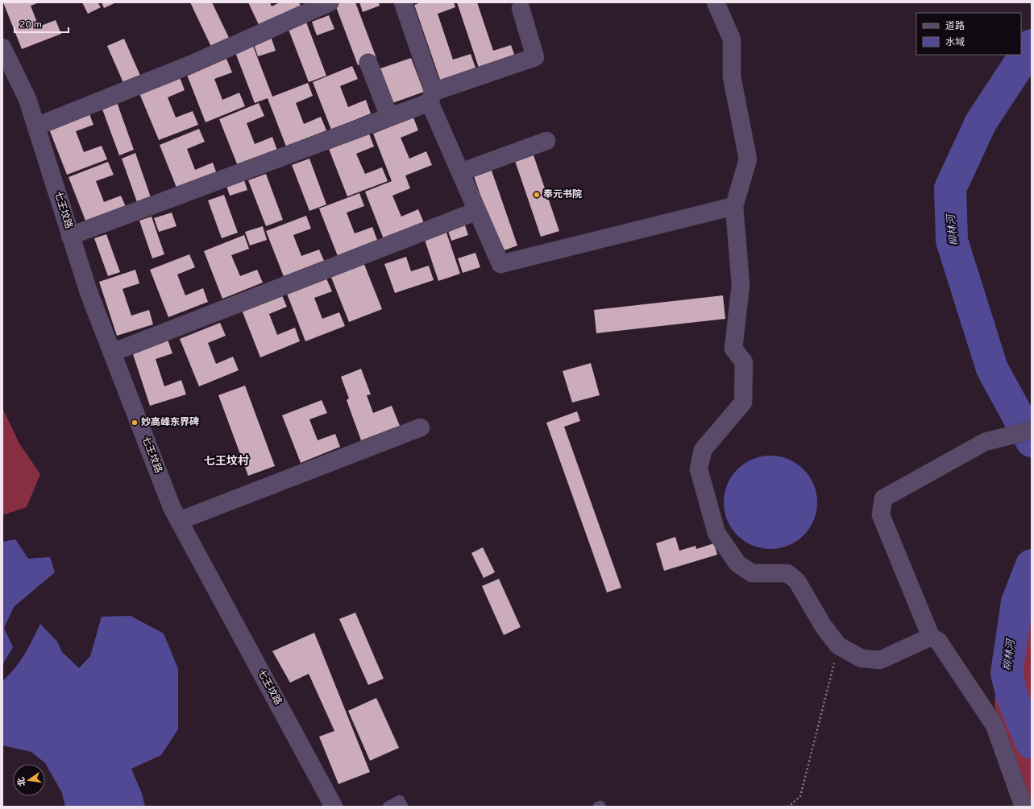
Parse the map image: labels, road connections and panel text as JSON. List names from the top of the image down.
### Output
{
  "streets": {
    "street": ["七王坟路"]
  },
  "districts": ["七王坟村"],
  "water": ["柳林河"],
  "places": ["奉元书院", "妙高峰东界碑"],
  "legend": ["道路", "水域"],
  "scale_bar": "20 m",
  "north": "left"
}
